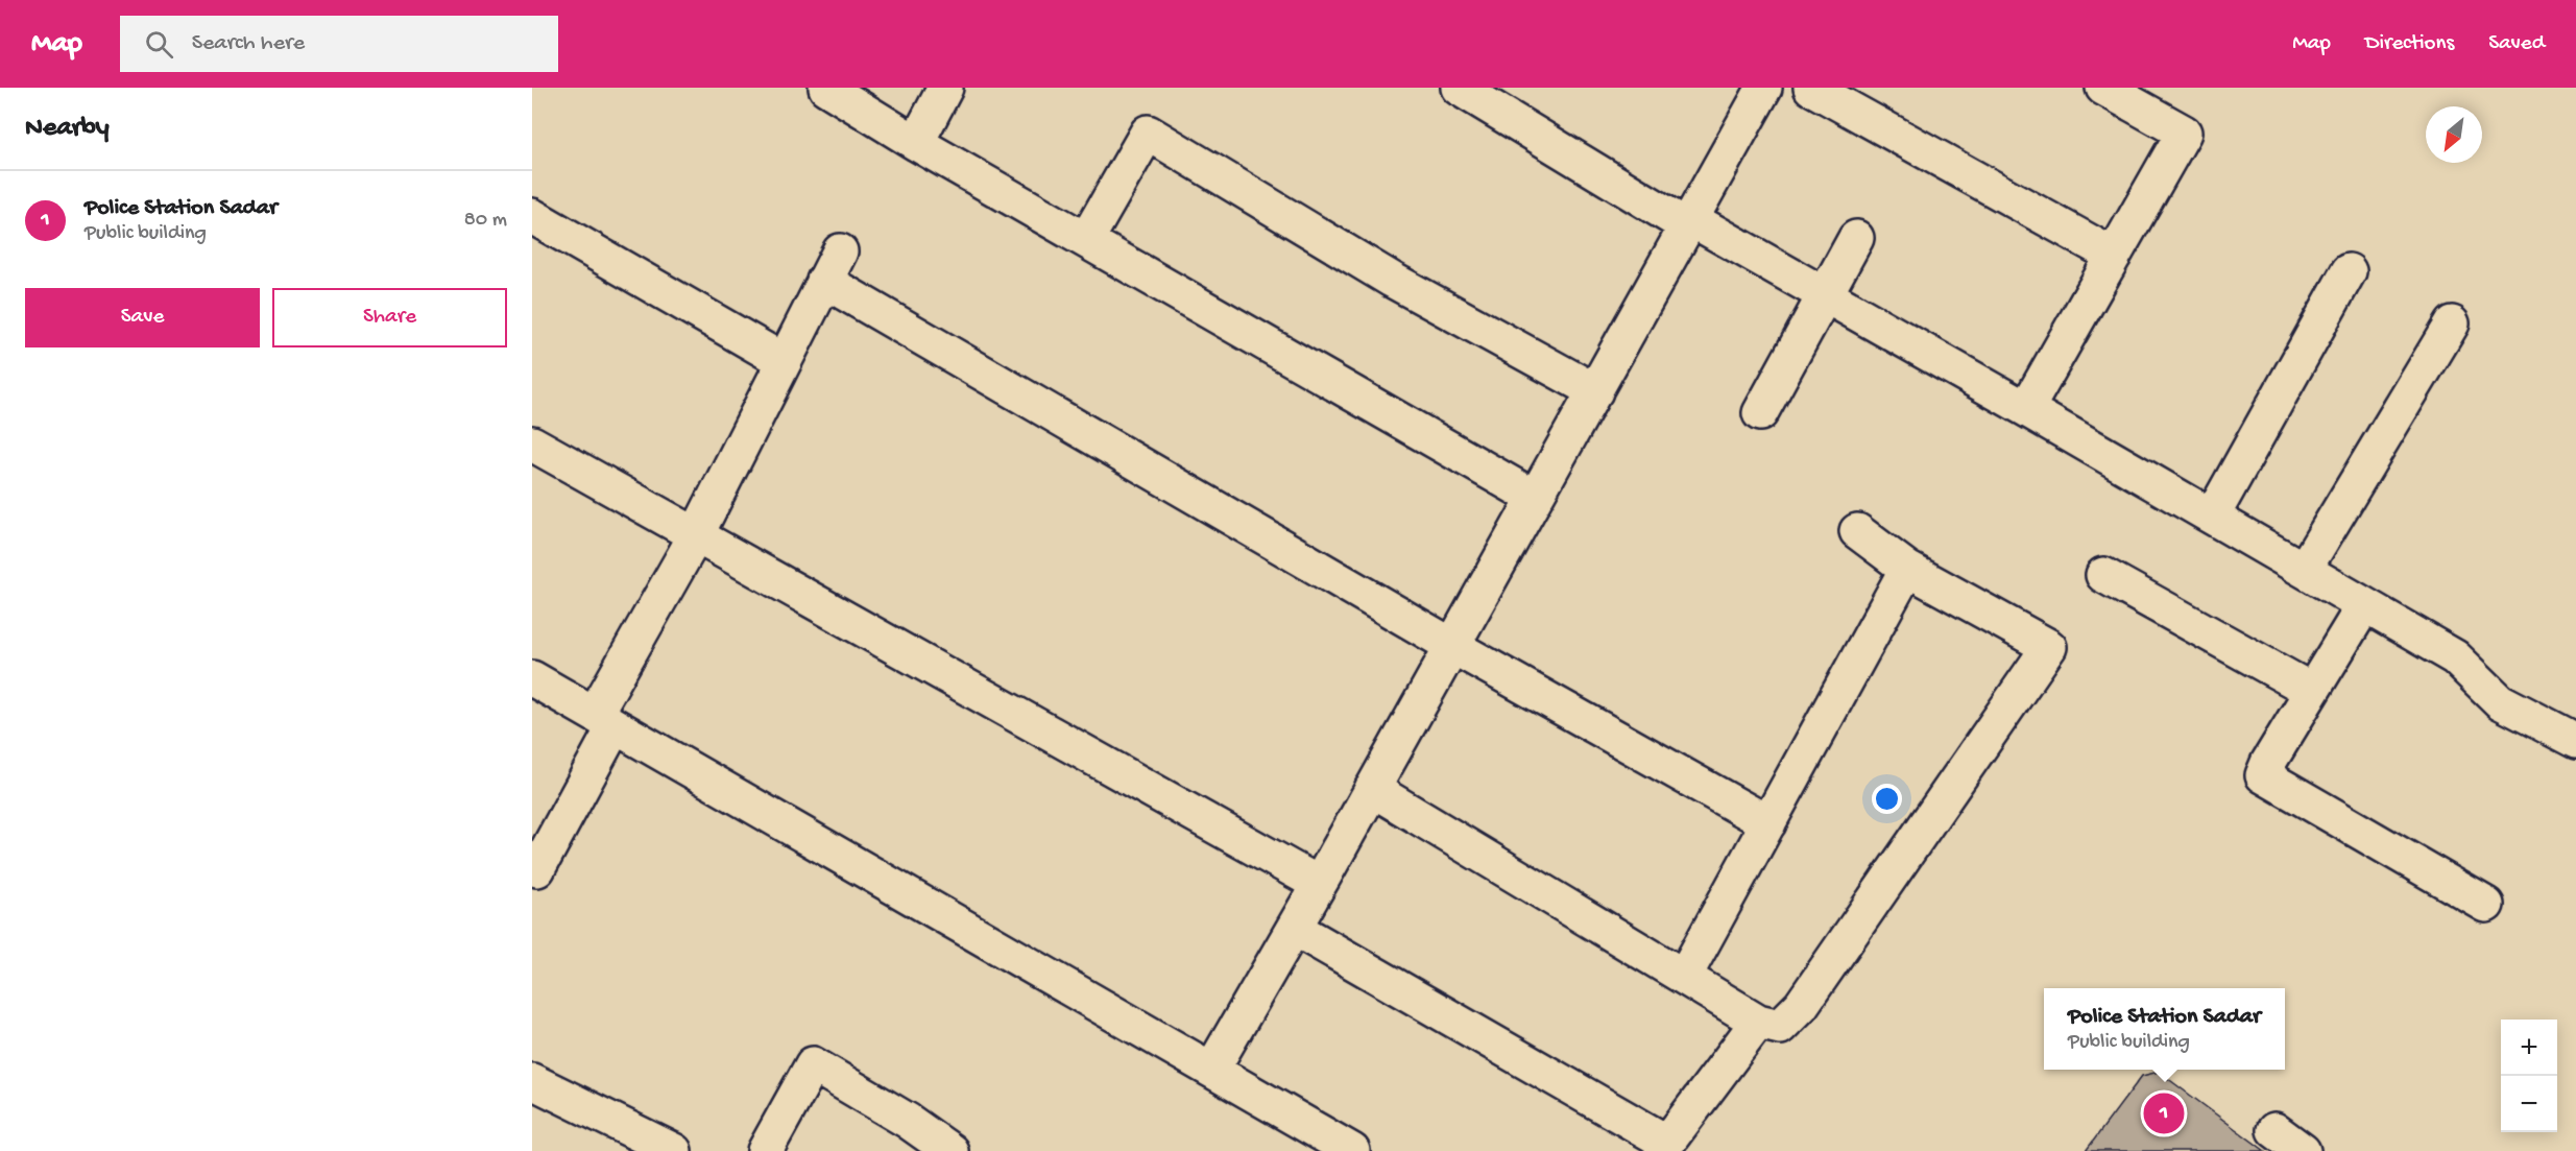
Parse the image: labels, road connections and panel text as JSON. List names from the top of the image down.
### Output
{
  "north": "bottom left",
  "page": {
    "header": "Map",
    "search": "Search here",
    "nav": ["Map", "Directions", "Saved"],
    "heading": "Nearby",
    "list": [
      {
        "mark": "1",
        "name": "Police Station Sadar",
        "note": "Public building",
        "value": "80 m"
      }
    ],
    "buttons": ["Save", "Share"],
    "popup": ["Police Station Sadar", "Public building"],
    "map_buttons": ["+", "−"],
    "pins": "1"
  }
}
